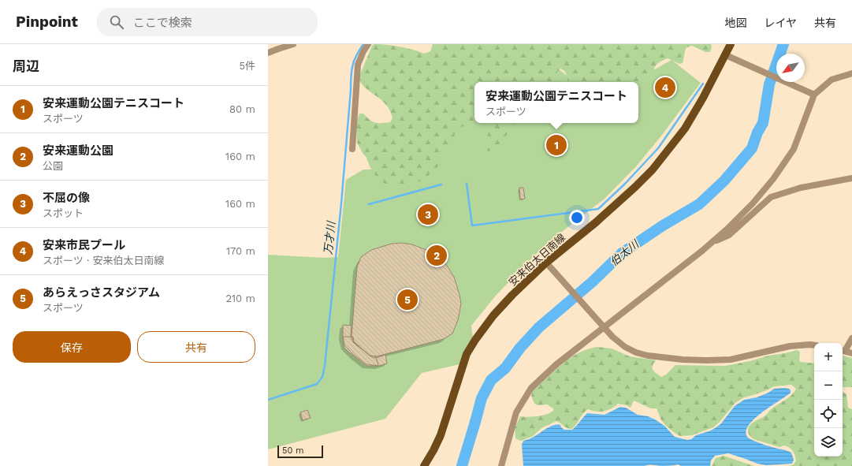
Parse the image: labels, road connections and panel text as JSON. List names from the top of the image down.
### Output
{
  "streets": {
    "main road": ["安来伯太日南線"]
  },
  "water": ["万才川", "伯太川"],
  "scale_bar": "50 m",
  "north": "bottom left",
  "page": {
    "header": "Pinpoint",
    "search": "ここで検索",
    "nav": ["地図", "レイヤ", "共有"],
    "heading": ["周辺", "5件"],
    "pins": [
      "4",
      "1",
      "3",
      "2",
      "5"
    ],
    "popup": ["安来運動公園テニスコート", "スポーツ"],
    "list": [
      {
        "mark": "1",
        "name": "安来運動公園テニスコート",
        "note": "スポーツ",
        "value": "80 m"
      },
      {
        "mark": "2",
        "name": "安来運動公園",
        "note": "公園",
        "value": "160 m"
      },
      {
        "mark": "3",
        "name": "不屈の像",
        "note": "スポット",
        "value": "160 m"
      },
      {
        "mark": "4",
        "name": "安来市民プール",
        "note": "スポーツ · 安来伯太日南線",
        "value": "170 m"
      },
      {
        "mark": "5",
        "name": "あらえっさスタジアム",
        "note": "スポーツ",
        "value": "210 m"
      }
    ],
    "buttons": ["保存", "共有"],
    "map_buttons": ["+", "−"],
    "scale": "50 m"
  }
}
